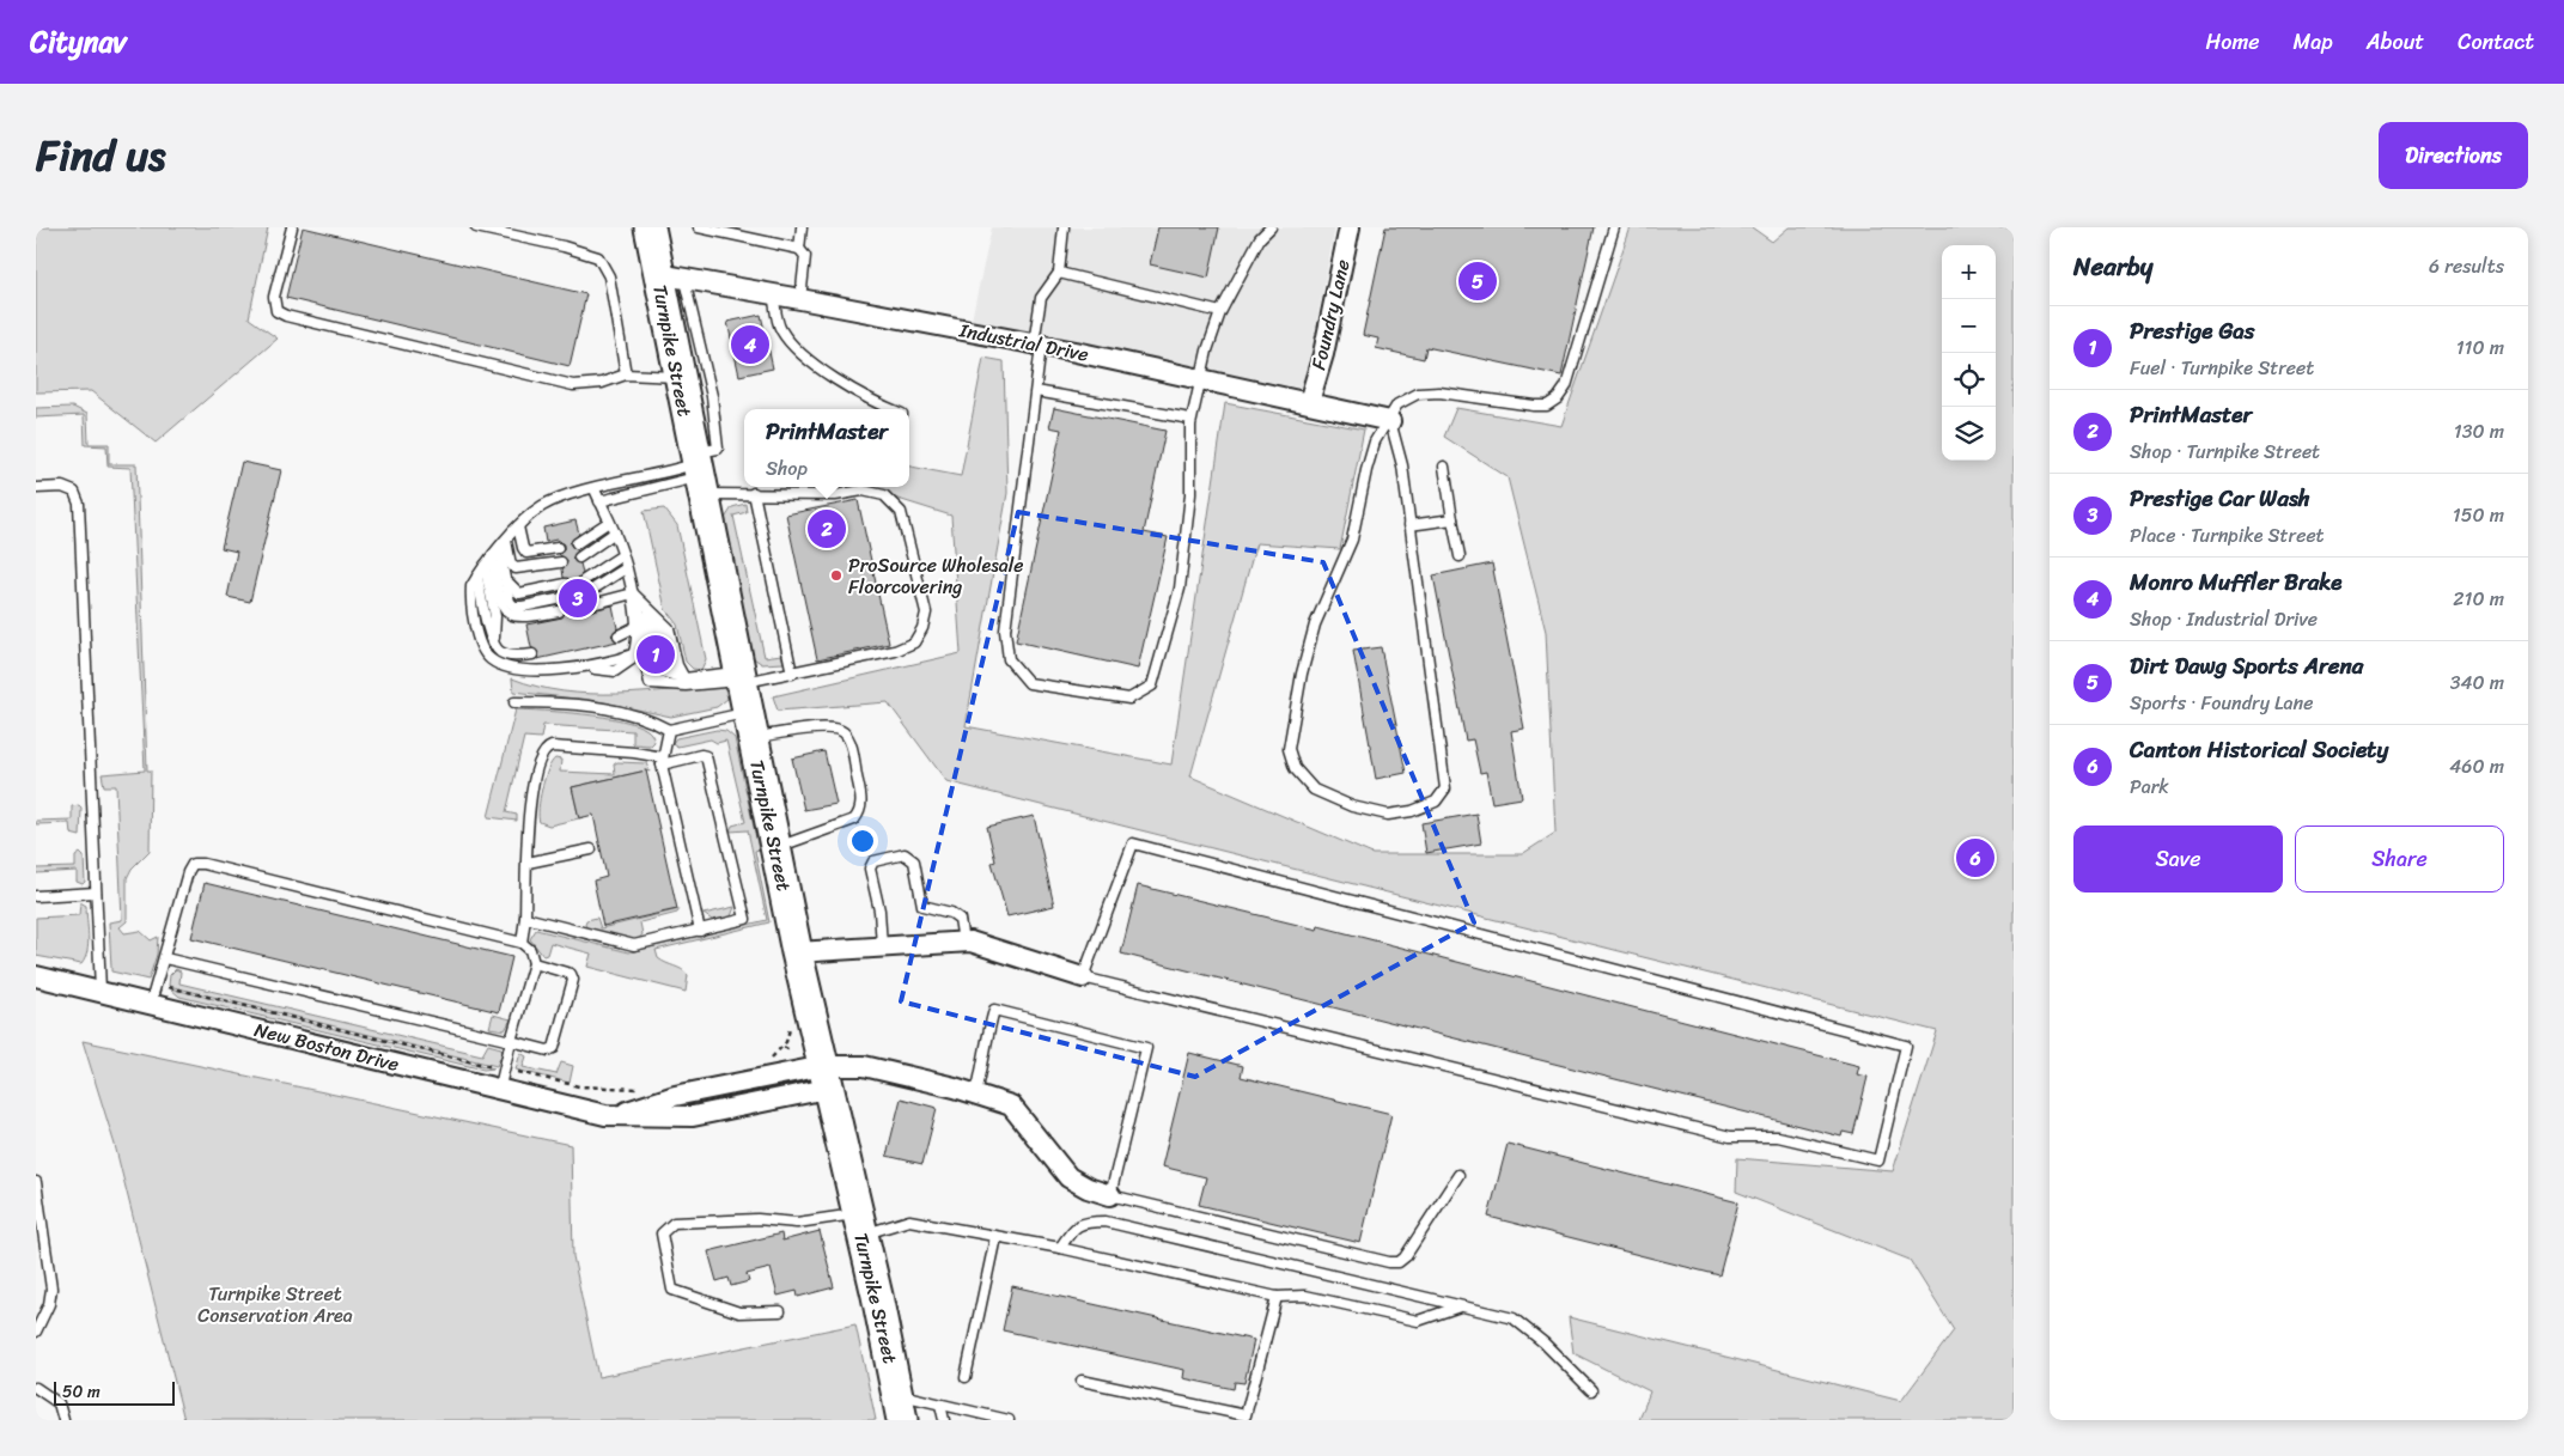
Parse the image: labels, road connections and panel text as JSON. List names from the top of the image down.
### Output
{
  "streets": {
    "main road": ["Turnpike Street"],
    "street": ["Foundry Lane", "Industrial Drive", "New Boston Drive"]
  },
  "crossings": [
    ["Foundry Lane", "Industrial Drive"],
    ["Industrial Drive", "Turnpike Street"],
    ["Turnpike Street", "New Boston Drive"]
  ],
  "parks": ["Turnpike Street Conservation Area"],
  "places": ["ProSource Wholesale Floorcovering"],
  "scale_bar": "50 m",
  "page": {
    "header": "Citynav",
    "nav": [
      "Home",
      "Map",
      "About",
      "Contact"
    ],
    "title": "Find us",
    "buttons": [
      "Directions",
      ["Save", "Share"]
    ],
    "heading": ["Nearby", "6 results"],
    "map_buttons": ["+", "−"],
    "pins": [
      "5",
      "4",
      "2",
      "3",
      "1",
      "6"
    ],
    "list": [
      {
        "mark": "1",
        "name": "Prestige Gas",
        "note": "Fuel · Turnpike Street",
        "value": "110 m"
      },
      {
        "mark": "2",
        "name": "PrintMaster",
        "note": "Shop · Turnpike Street",
        "value": "130 m"
      },
      {
        "mark": "3",
        "name": "Prestige Car Wash",
        "note": "Place · Turnpike Street",
        "value": "150 m"
      },
      {
        "mark": "4",
        "name": "Monro Muffler Brake",
        "note": "Shop · Industrial Drive",
        "value": "210 m"
      },
      {
        "mark": "5",
        "name": "Dirt Dawg Sports Arena",
        "note": "Sports · Foundry Lane",
        "value": "340 m"
      },
      {
        "mark": "6",
        "name": "Canton Historical Society",
        "note": "Park",
        "value": "460 m"
      }
    ],
    "popup": ["PrintMaster", "Shop"],
    "scale": "50 m"
  }
}
